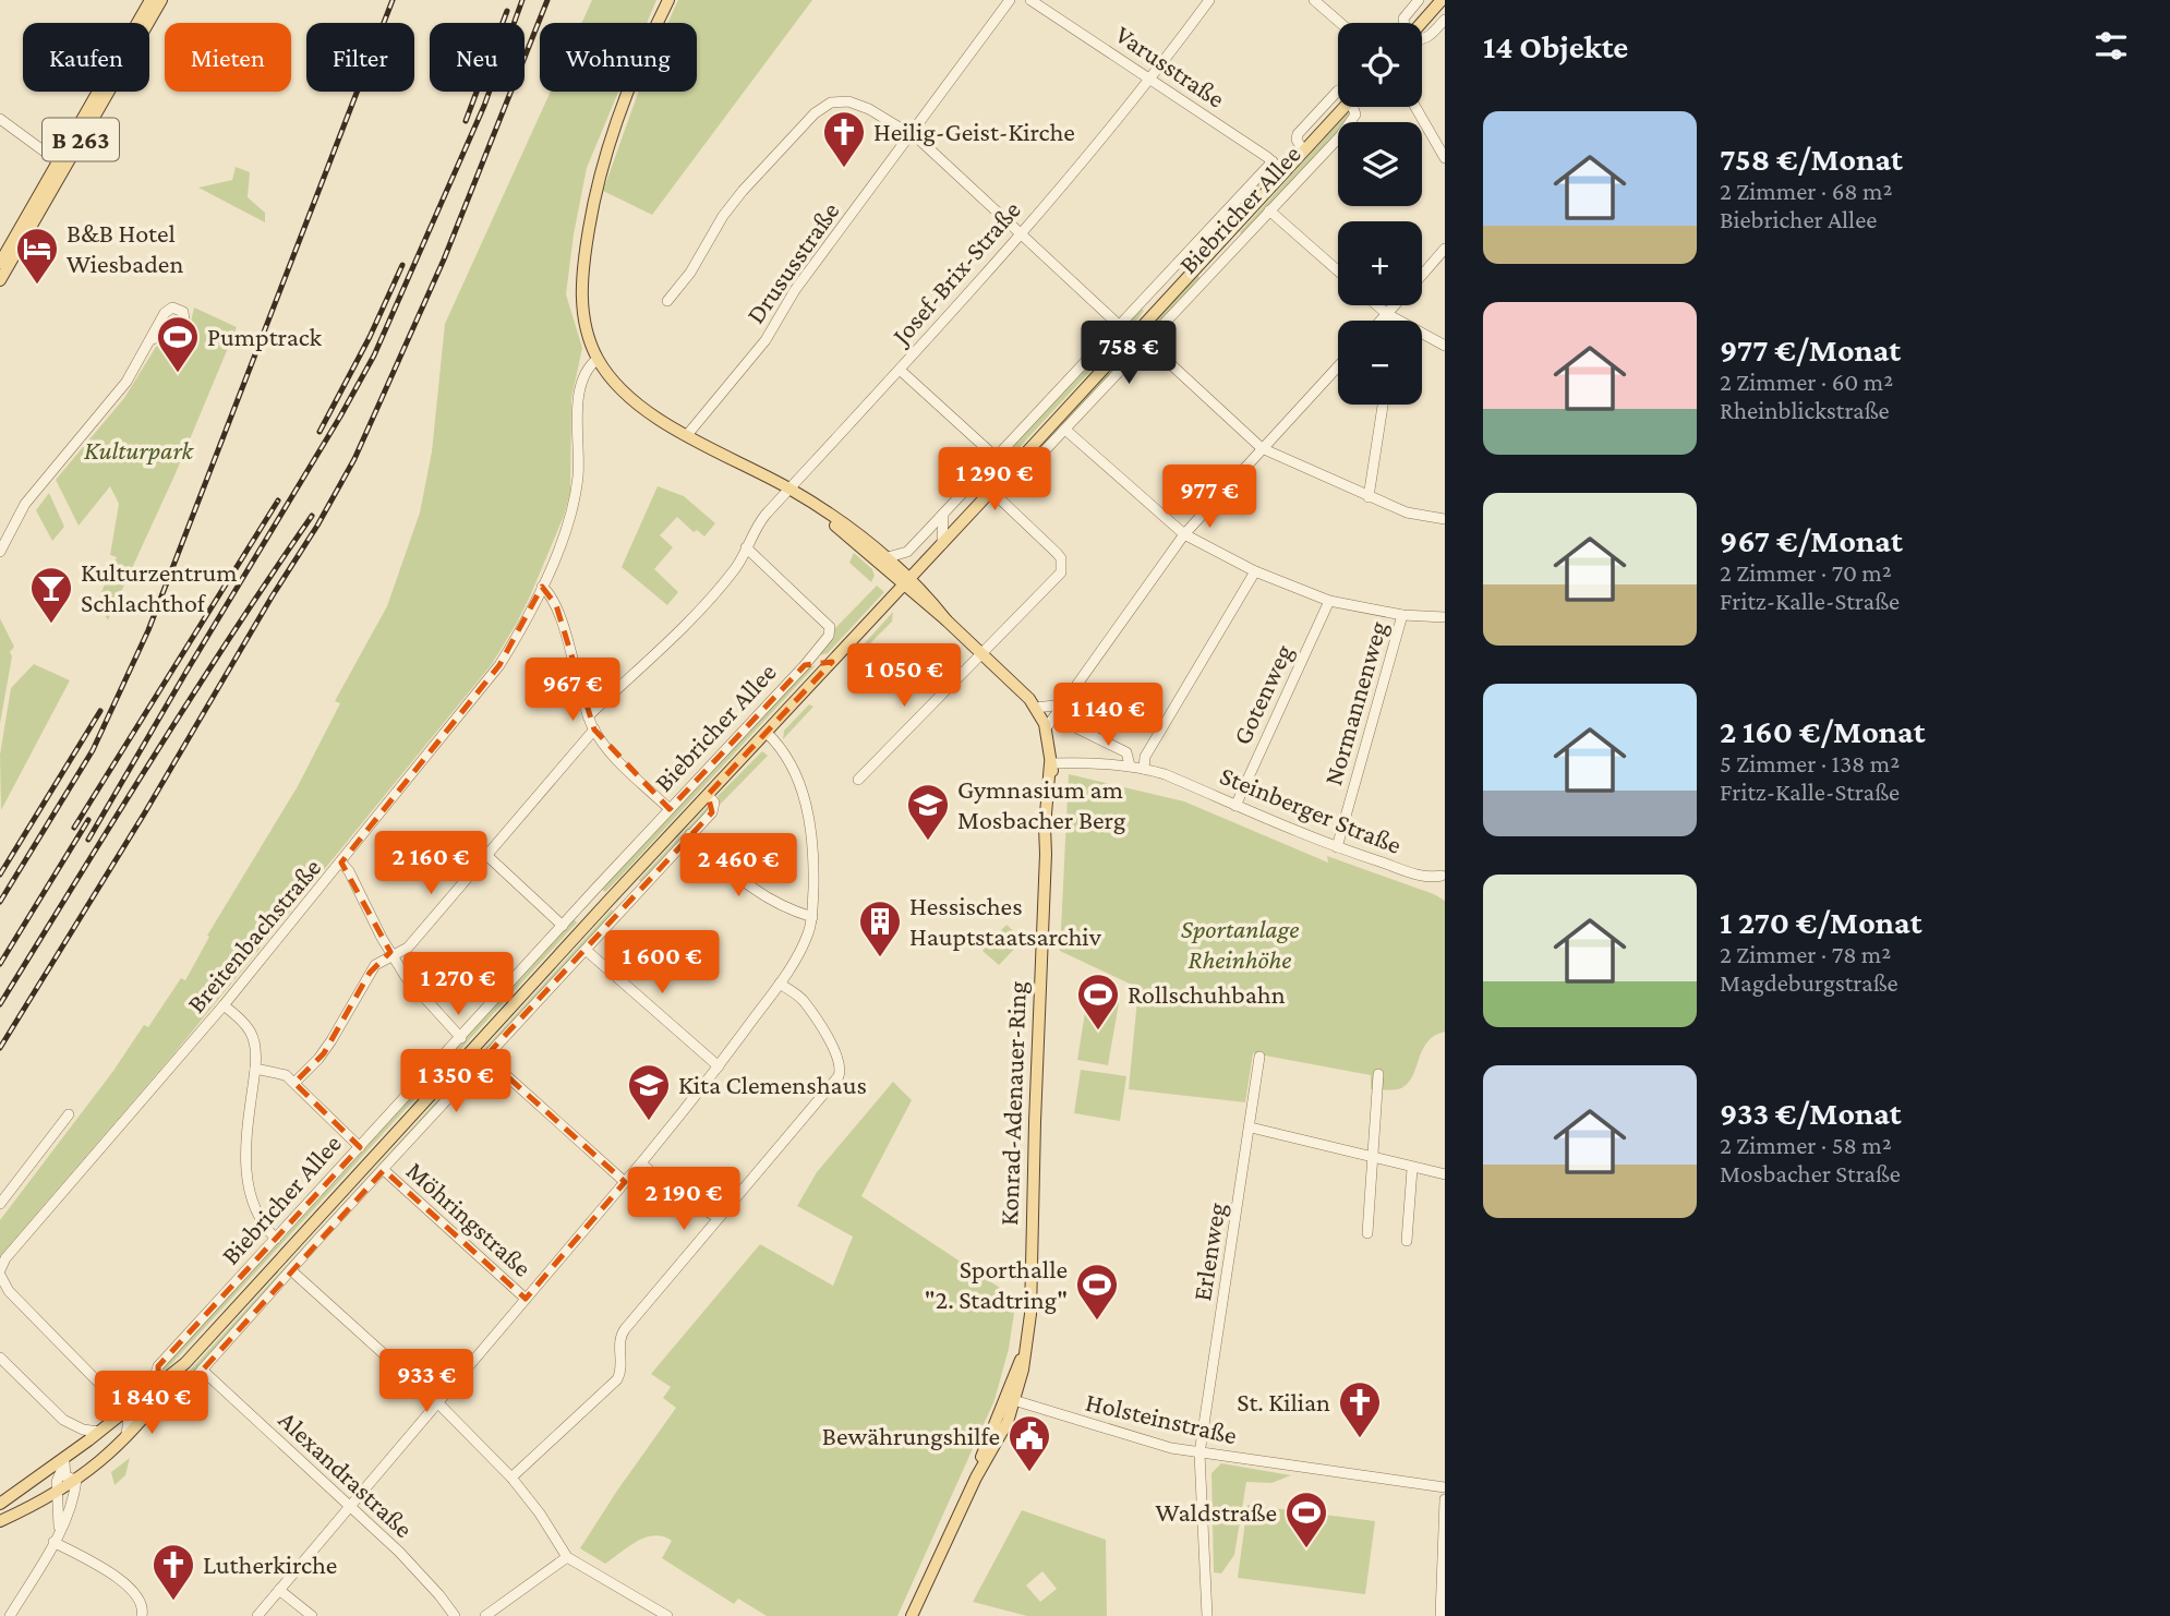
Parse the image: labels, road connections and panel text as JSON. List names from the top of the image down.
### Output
{
  "streets": {
    "main road": ["B 263", "Biebricher Allee", "Konrad-Adenauer-Ring"],
    "street": [
      "Varusstraße",
      "Drususstraße",
      "Josef-Brix-Straße",
      "Gotenweg",
      "Normannenweg",
      "Steinberger Straße",
      "Breitenbachstraße",
      "Möhringstraße",
      "Erlenweg",
      "Holsteinstraße",
      "Alexandrastraße"
    ]
  },
  "crossings": [
    ["Varusstraße", "Biebricher Allee"],
    ["Varusstraße", "Josef-Brix-Straße"],
    ["Biebricher Allee", "Konrad-Adenauer-Ring"],
    ["Biebricher Allee", "Möhringstraße"],
    ["Biebricher Allee", "Alexandrastraße"],
    ["Gotenweg", "Steinberger Straße"],
    ["Normannenweg", "Steinberger Straße"],
    ["Steinberger Straße", "Konrad-Adenauer-Ring"],
    ["Konrad-Adenauer-Ring", "Holsteinstraße"],
    ["Erlenweg", "Holsteinstraße"]
  ],
  "parks": ["Kulturpark", "Sportanlage Rheinhöhe"],
  "places": {
    "church": ["Heilig-Geist-Kirche", "St. Kilian", "Lutherkirche"],
    "hotel": ["B&B Hotel Wiesbaden"],
    "sports": [
      "Pumptrack",
      "Rollschuhbahn",
      "Sporthalle \"2. Stadtring\"",
      "Waldstraße"
    ],
    "bar": ["Kulturzentrum Schlachthof"],
    "school or university": ["Gymnasium am Mosbacher Berg", "Kita Clemenshaus"],
    "building": ["Hessisches Hauptstaatsarchiv"],
    "public building": ["Bewährungshilfe"]
  },
  "page": {
    "heading": "14 Objekte",
    "map_buttons": ["+", "−"],
    "chip": [
      "Kaufen",
      "Mieten",
      "Filter",
      "Neu",
      "Wohnung"
    ],
    "list": [
      {
        "name": "758 €/Monat",
        "note": "2 Zimmer · 68 m² · Biebricher Allee"
      },
      {
        "name": "977 €/Monat",
        "note": "2 Zimmer · 60 m² · Rheinblickstraße"
      },
      {
        "name": "967 €/Monat",
        "note": "2 Zimmer · 70 m² · Fritz-Kalle-Straße"
      },
      {
        "name": "2 160 €/Monat",
        "note": "5 Zimmer · 138 m² · Fritz-Kalle-Straße"
      },
      {
        "name": "1 270 €/Monat",
        "note": "2 Zimmer · 78 m² · Magdeburgstraße"
      },
      {
        "name": "933 €/Monat",
        "note": "2 Zimmer · 58 m² · Mosbacher Straße"
      }
    ],
    "price": [
      "758 €",
      "1 290 €",
      "977 €",
      "1 050 €",
      "967 €",
      "1 140 €",
      "2 160 €",
      "2 460 €",
      "1 600 €",
      "1 270 €",
      "1 350 €",
      "2 190 €",
      "933 €",
      "1 840 €"
    ]
  }
}
